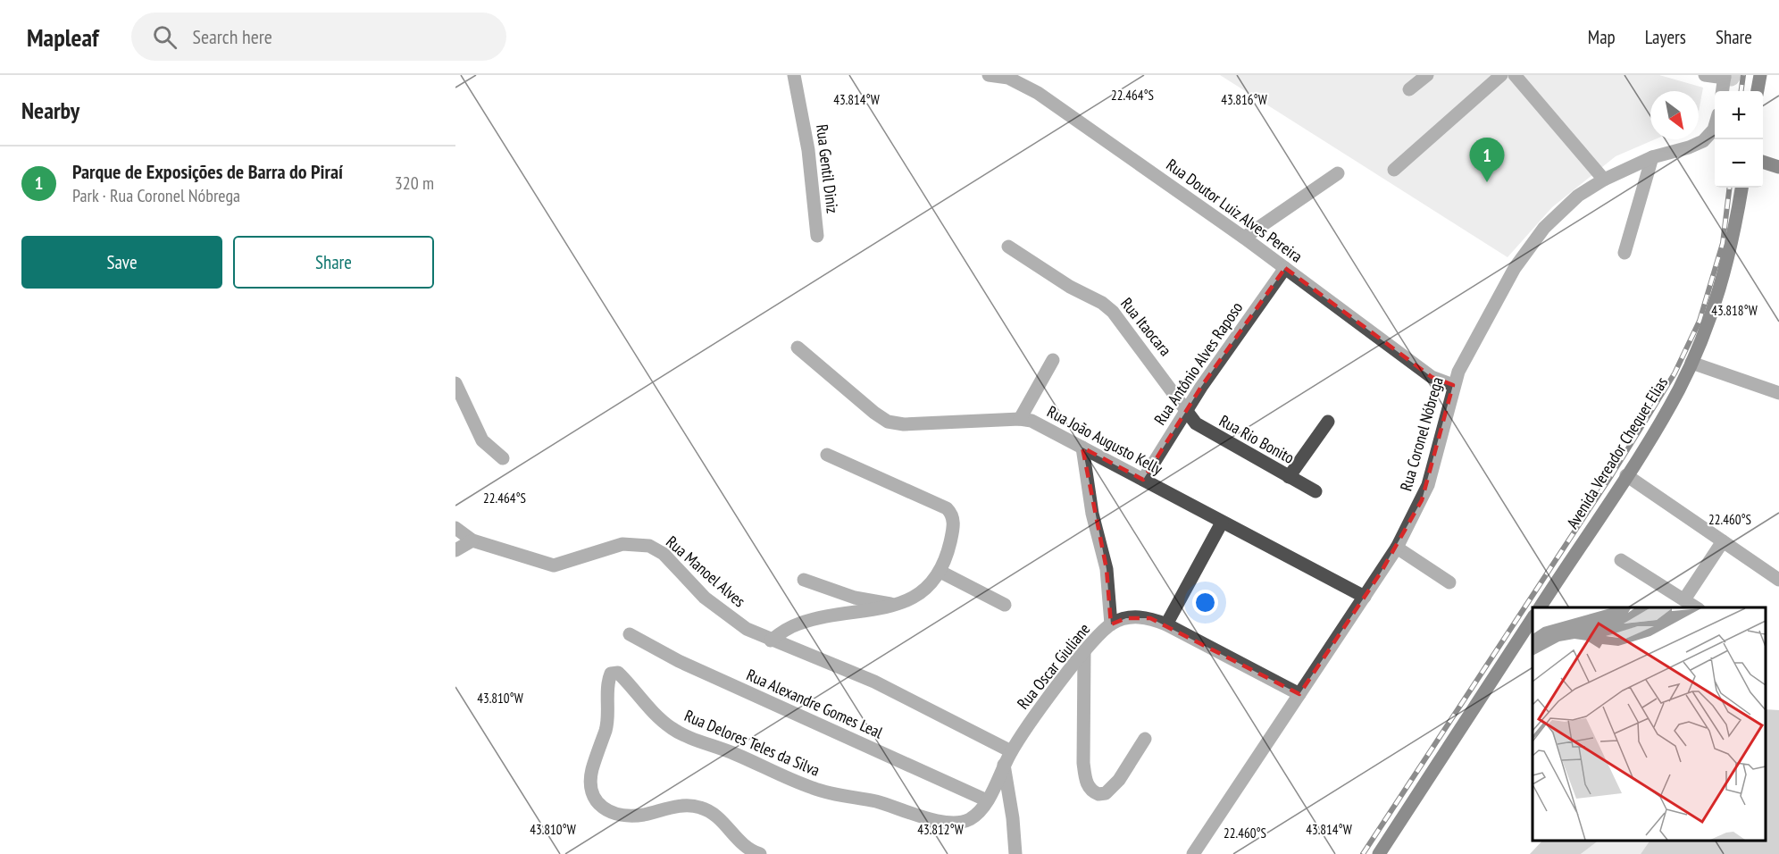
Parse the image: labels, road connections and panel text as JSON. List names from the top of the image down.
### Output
{
  "streets": {
    "main road": ["Avenida Vereador Chequer Elias"],
    "street": [
      "Rua Gentil Diniz",
      "Rua Doutor Luiz Alves Pereira",
      "Rua Itaocara",
      "Rua Antônio Alves Raposo",
      "Rua Coronel Nóbrega",
      "Rua Rio Bonito",
      "Rua João Augusto Kelly",
      "Rua Manoel Alves",
      "Rua Oscar Giuliane",
      "Rua Alexandre Gomes Leal",
      "Rua Delores Teles da Silva"
    ]
  },
  "crossings": [
    ["Rua Doutor Luiz Alves Pereira", "Rua Antônio Alves Raposo"],
    ["Rua Doutor Luiz Alves Pereira", "Rua Coronel Nóbrega"],
    ["Rua Itaocara", "Rua Antônio Alves Raposo"],
    ["Rua Itaocara", "Rua Rio Bonito"],
    ["Rua Antônio Alves Raposo", "Rua Rio Bonito"],
    ["Rua Antônio Alves Raposo", "Rua João Augusto Kelly"],
    ["Rua Coronel Nóbrega", "Rua João Augusto Kelly"],
    ["Rua Coronel Nóbrega", "Rua Oscar Giuliane"],
    ["Rua Manoel Alves", "Rua Oscar Giuliane"],
    ["Rua Oscar Giuliane", "Rua Alexandre Gomes Leal"],
    ["Rua Oscar Giuliane", "Rua Delores Teles da Silva"],
    ["Rua Alexandre Gomes Leal", "Rua Delores Teles da Silva"]
  ],
  "north": "bottom right",
  "page": {
    "header": "Mapleaf",
    "search": "Search here",
    "nav": ["Map", "Layers", "Share"],
    "heading": "Nearby",
    "map_buttons": ["+", "−"],
    "pins": "1",
    "list": [
      {
        "mark": "1",
        "name": "Parque de Exposições de Barra do Piraí",
        "note": "Park · Rua Coronel Nóbrega",
        "value": "320 m"
      }
    ],
    "buttons": ["Save", "Share"]
  },
  "coordinates": [
    "22.464°S",
    "43.814°W",
    "43.816°W",
    "43.818°W",
    "22.460°S",
    "43.810°W",
    "43.812°W"
  ]
}
